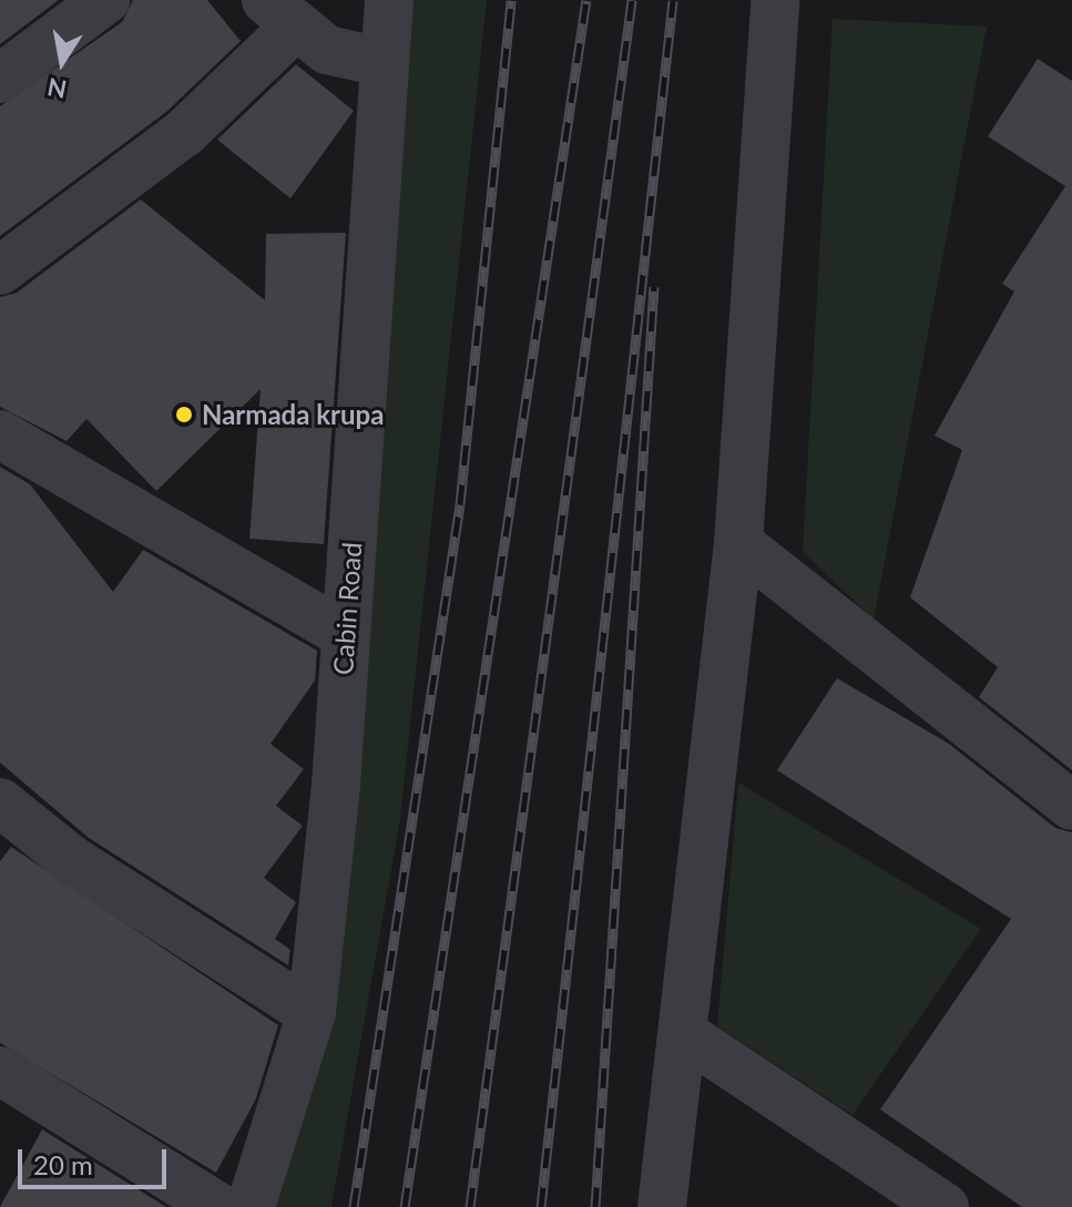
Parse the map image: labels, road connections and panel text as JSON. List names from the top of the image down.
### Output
{
  "streets": {
    "street": ["Cabin Road"]
  },
  "places": ["Narmada krupa"],
  "scale_bar": "20 m",
  "north": "bottom"
}
